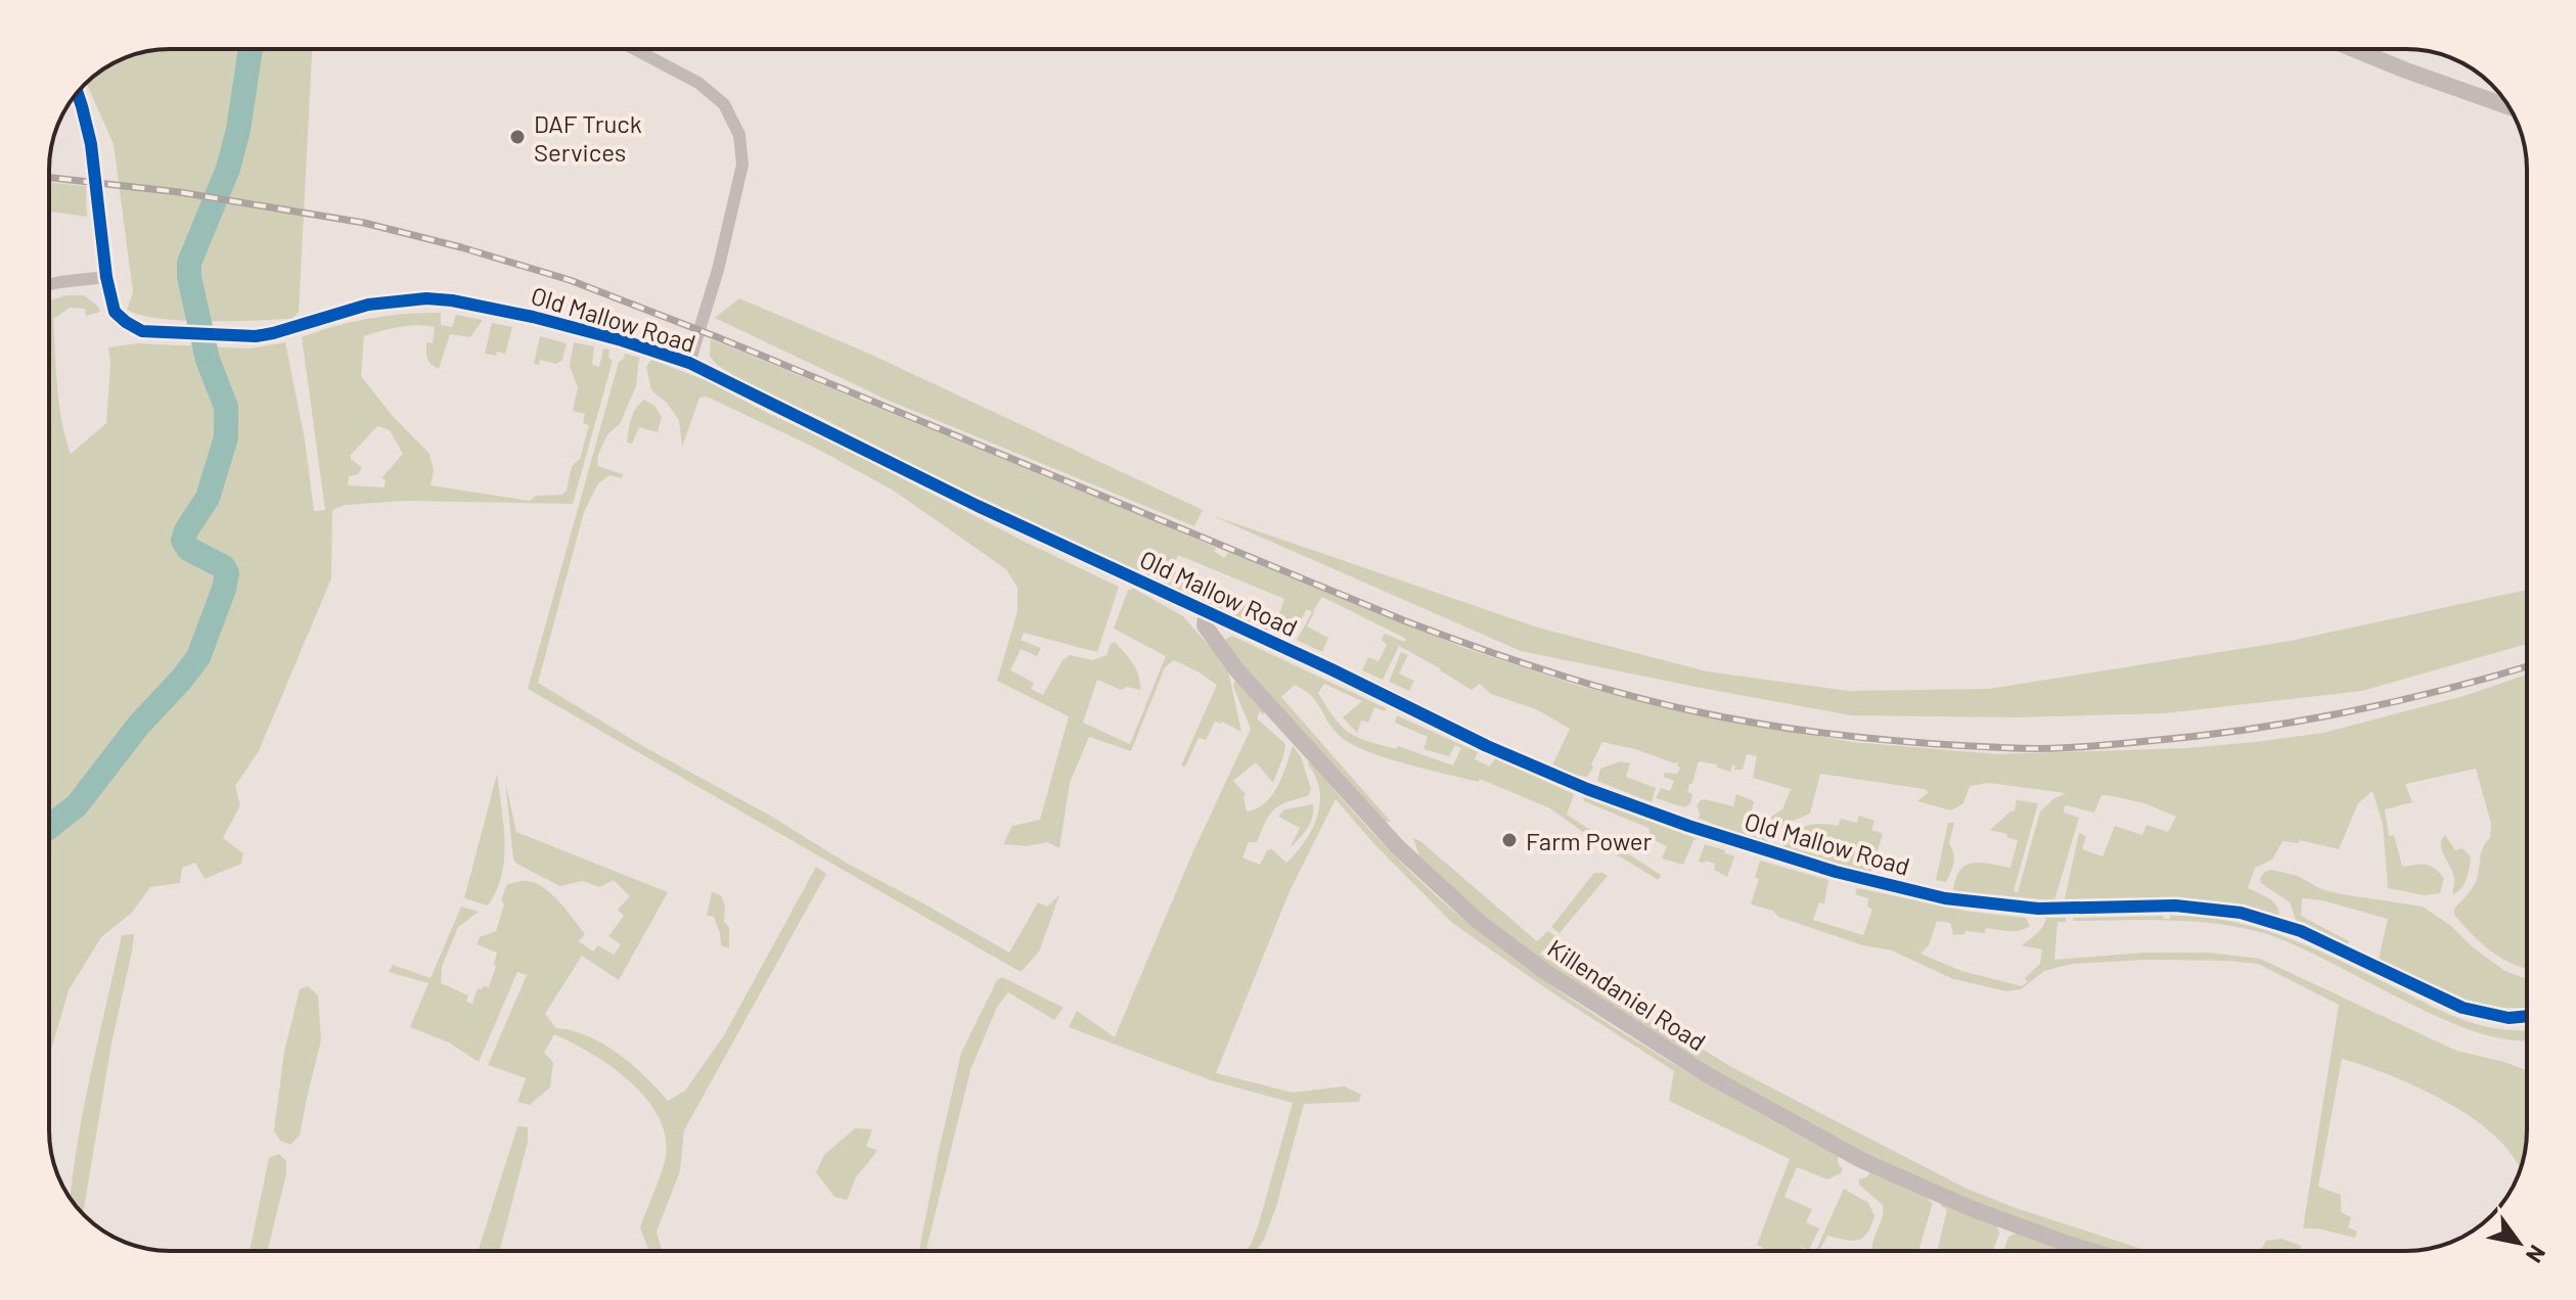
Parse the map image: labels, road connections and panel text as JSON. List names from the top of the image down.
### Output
{
  "streets": {
    "street": ["Old Mallow Road", "Killendaniel Road"]
  },
  "crossings": [
    ["Old Mallow Road", "Killendaniel Road"]
  ],
  "places": ["DAF Truck Services", "Farm Power"],
  "north": "bottom right"
}
